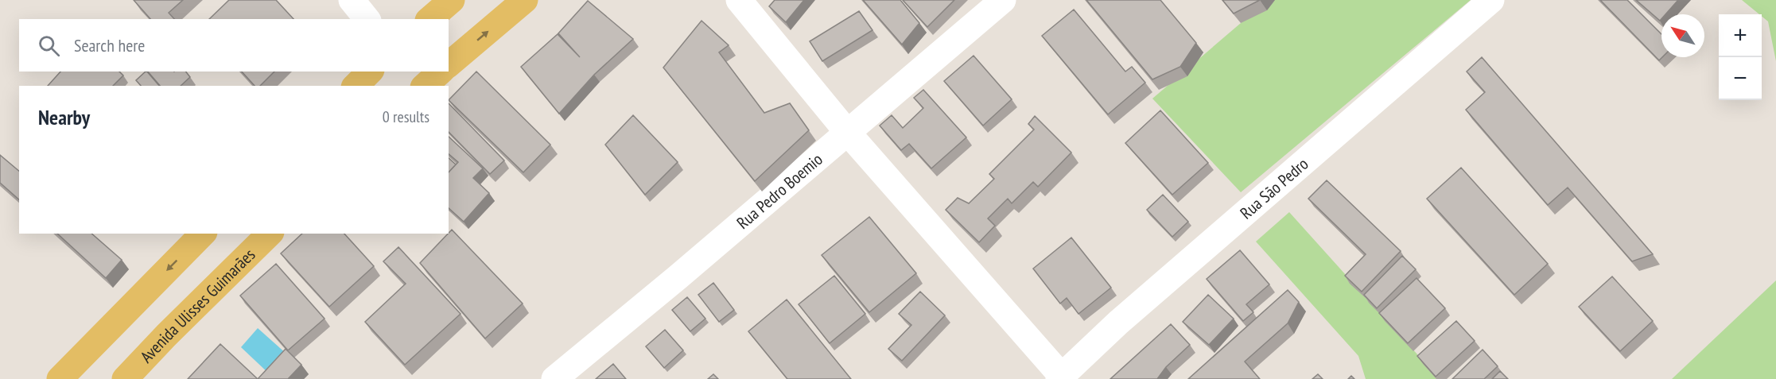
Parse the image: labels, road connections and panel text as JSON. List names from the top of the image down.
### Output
{
  "streets": {
    "main road": ["Avenida Ulisses Guimarães"],
    "street": ["Rua São Pedro", "Rua Pedro Boemio"]
  },
  "north": "top left",
  "page": {
    "map_buttons": ["+", "−"],
    "search": "Search here",
    "heading": ["Nearby", "0 results"]
  }
}
